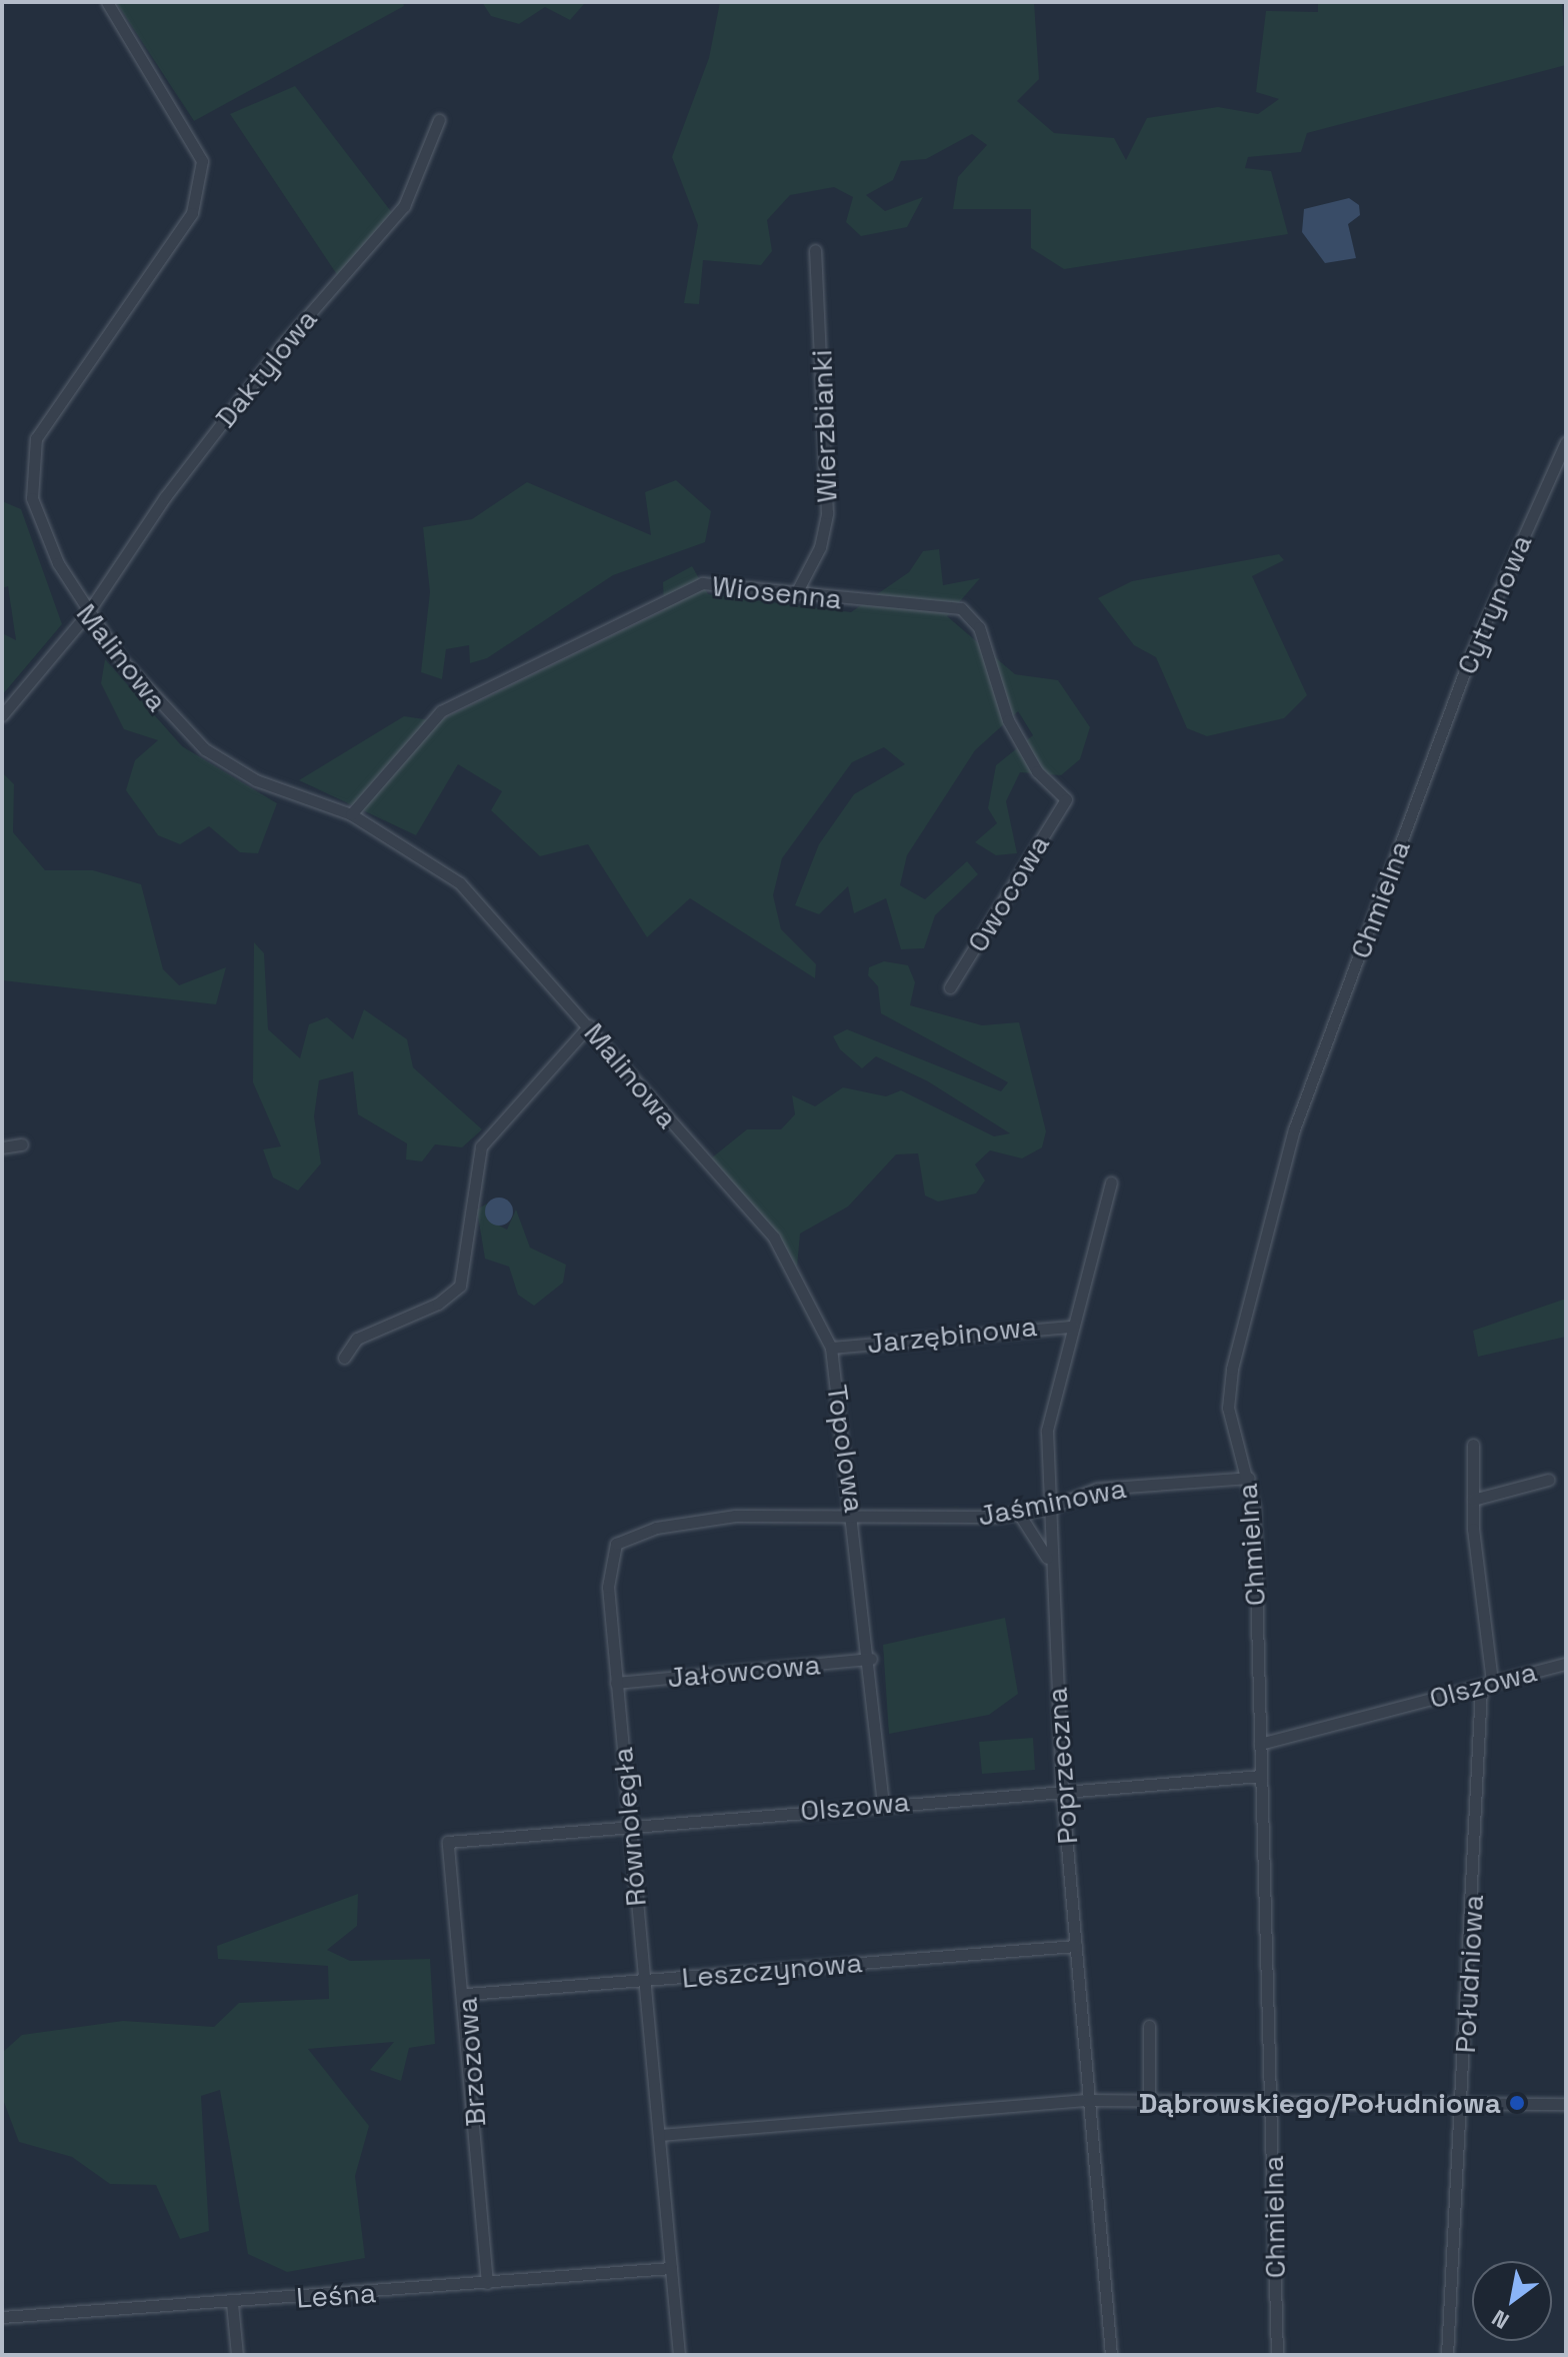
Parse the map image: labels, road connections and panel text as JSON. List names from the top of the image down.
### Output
{
  "streets": {
    "street": [
      "Daktylowa",
      "Wierzbianki",
      "Wiosenna",
      "Cytrynowa",
      "Malinowa",
      "Owocowa",
      "Chmielna",
      "Jarzębinowa",
      "Topolowa",
      "Jaśminowa",
      "Jałowcowa",
      "Olszowa",
      "Poprzeczna",
      "Równoległa",
      "Leszczynowa",
      "Południowa",
      "Brzozowa",
      "Leśna"
    ]
  },
  "crossings": [
    ["Daktylowa", "Malinowa"],
    ["Wierzbianki", "Wiosenna"],
    ["Wiosenna", "Malinowa"],
    ["Wiosenna", "Owocowa"],
    ["Cytrynowa", "Chmielna"],
    ["Malinowa", "Topolowa"],
    ["Chmielna", "Jaśminowa"],
    ["Chmielna", "Olszowa"],
    ["Jarzębinowa", "Topolowa"],
    ["Jarzębinowa", "Poprzeczna"],
    ["Topolowa", "Jaśminowa"],
    ["Topolowa", "Jałowcowa"],
    ["Topolowa", "Olszowa"],
    ["Topolowa", "Równoległa"],
    ["Jaśminowa", "Poprzeczna"],
    ["Jaśminowa", "Równoległa"],
    ["Jałowcowa", "Równoległa"],
    ["Olszowa", "Poprzeczna"],
    ["Olszowa", "Równoległa"],
    ["Olszowa", "Południowa"],
    ["Olszowa", "Brzozowa"],
    ["Poprzeczna", "Leszczynowa"],
    ["Równoległa", "Leszczynowa"],
    ["Równoległa", "Leśna"],
    ["Leszczynowa", "Brzozowa"],
    ["Brzozowa", "Leśna"]
  ],
  "places": ["Dąbrowskiego/Południowa"],
  "north": "bottom left"
}
